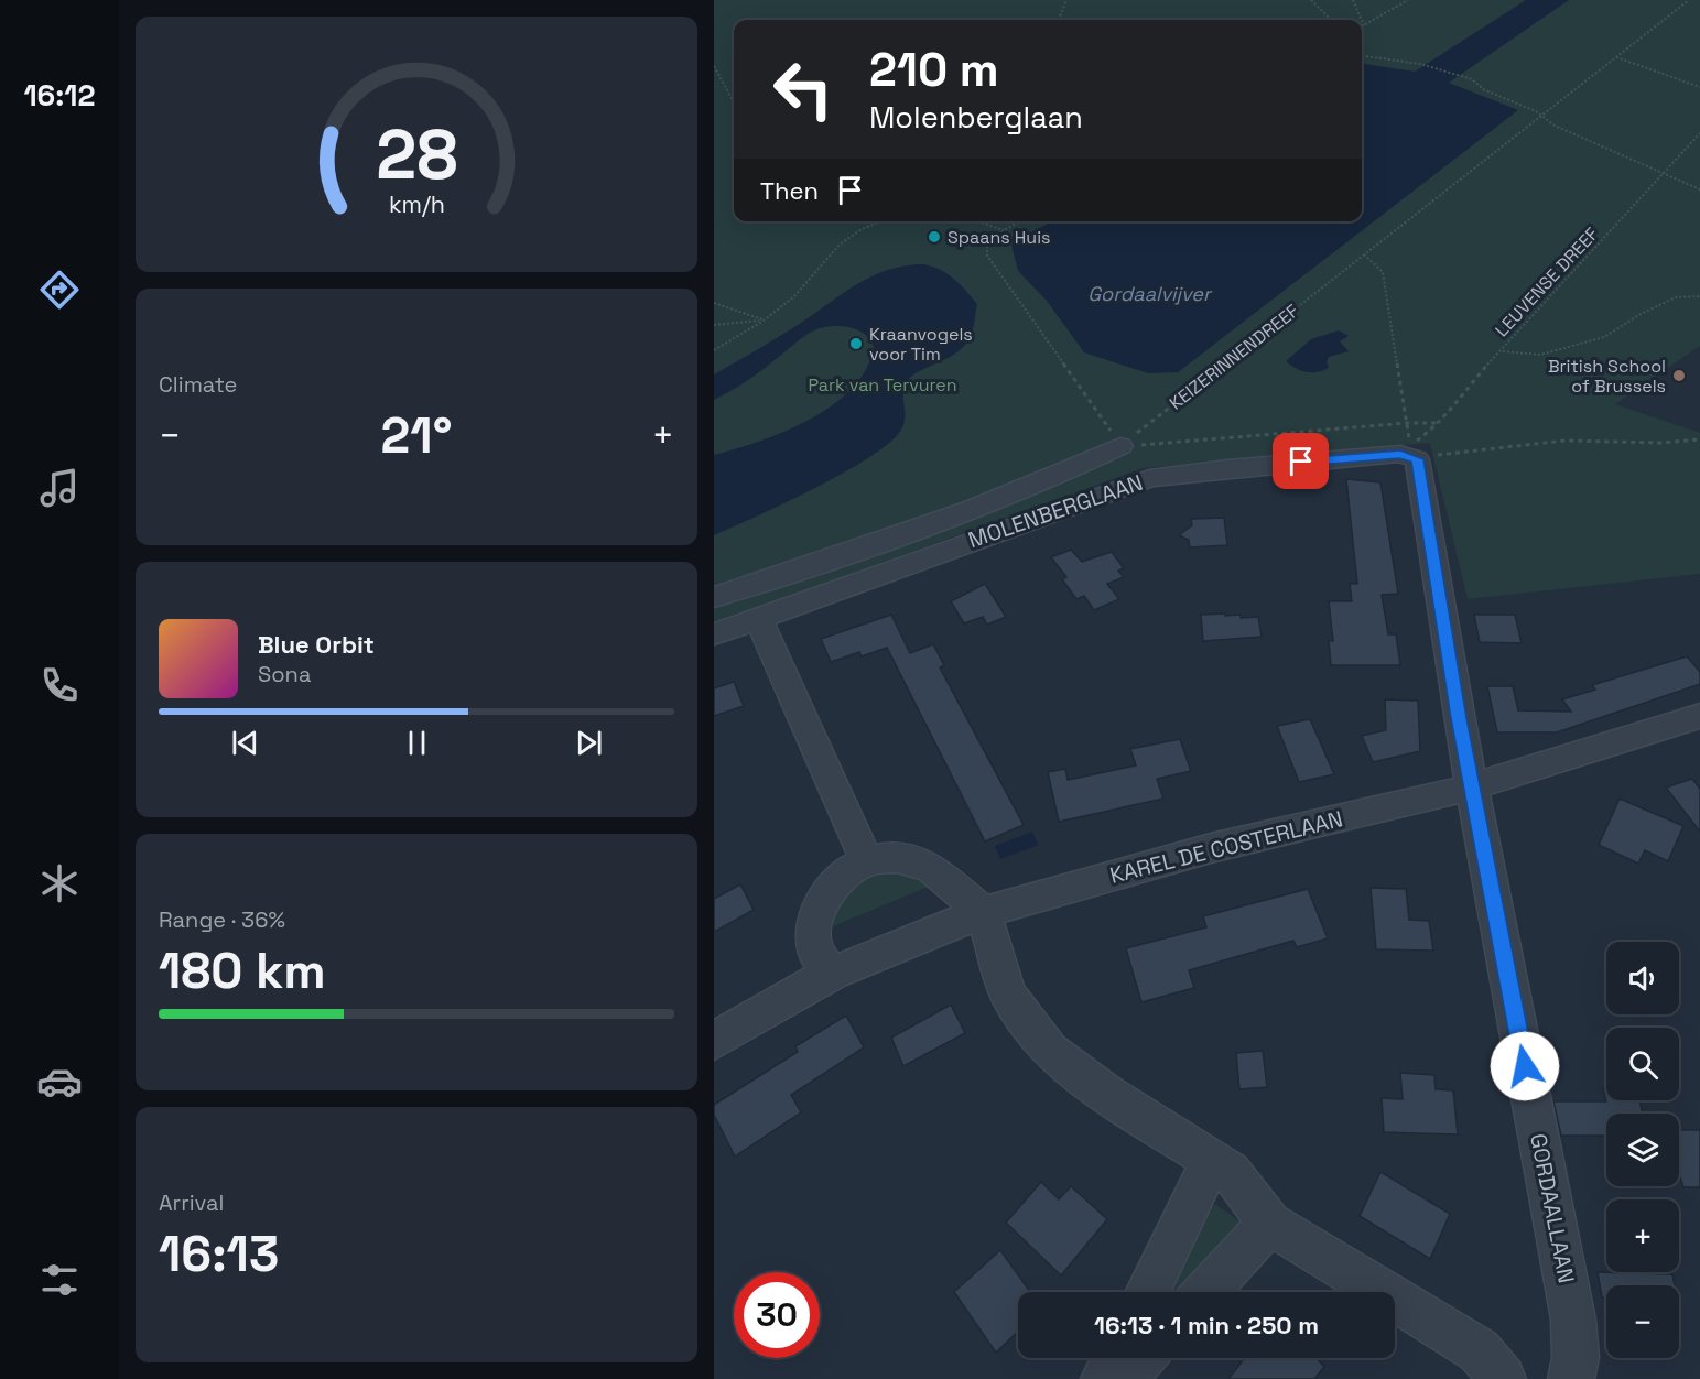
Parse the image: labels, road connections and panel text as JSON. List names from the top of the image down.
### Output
{
  "streets": {
    "street": ["MOLENBERGLAAN", "KAREL DE COSTERLAAN", "GORDAALLAAN"],
    "path": ["LEUVENSE DREEF", "KEIZERINNENDREEF"]
  },
  "crossings": [
    ["LEUVENSE DREEF", "MOLENBERGLAAN"],
    ["LEUVENSE DREEF", "GORDAALLAAN"],
    ["MOLENBERGLAAN", "GORDAALLAAN"],
    ["KAREL DE COSTERLAAN", "GORDAALLAAN"]
  ],
  "water": ["Gordaalvijver"],
  "parks": ["Park van Tervuren"],
  "places": ["Spaans Huis", "Kraanvogels voor Tim", "British School of Brussels"],
  "page": {
    "tabs": "16:12",
    "turn": ["210 m", "Molenberglaan"],
    "then": "Then",
    "tile": [
      "Climate",
      ["Range · 36%", "180 km"],
      ["Arrival", "16:13"]
    ],
    "heat": ["−", "21°", "+"],
    "song": ["Blue Orbit", "Sona"],
    "map_buttons": ["+", "−"],
    "limit": "30",
    "trip": "16:13 · 1 min · 250 m",
    "gauge": ["28", "km/h"]
  }
}
